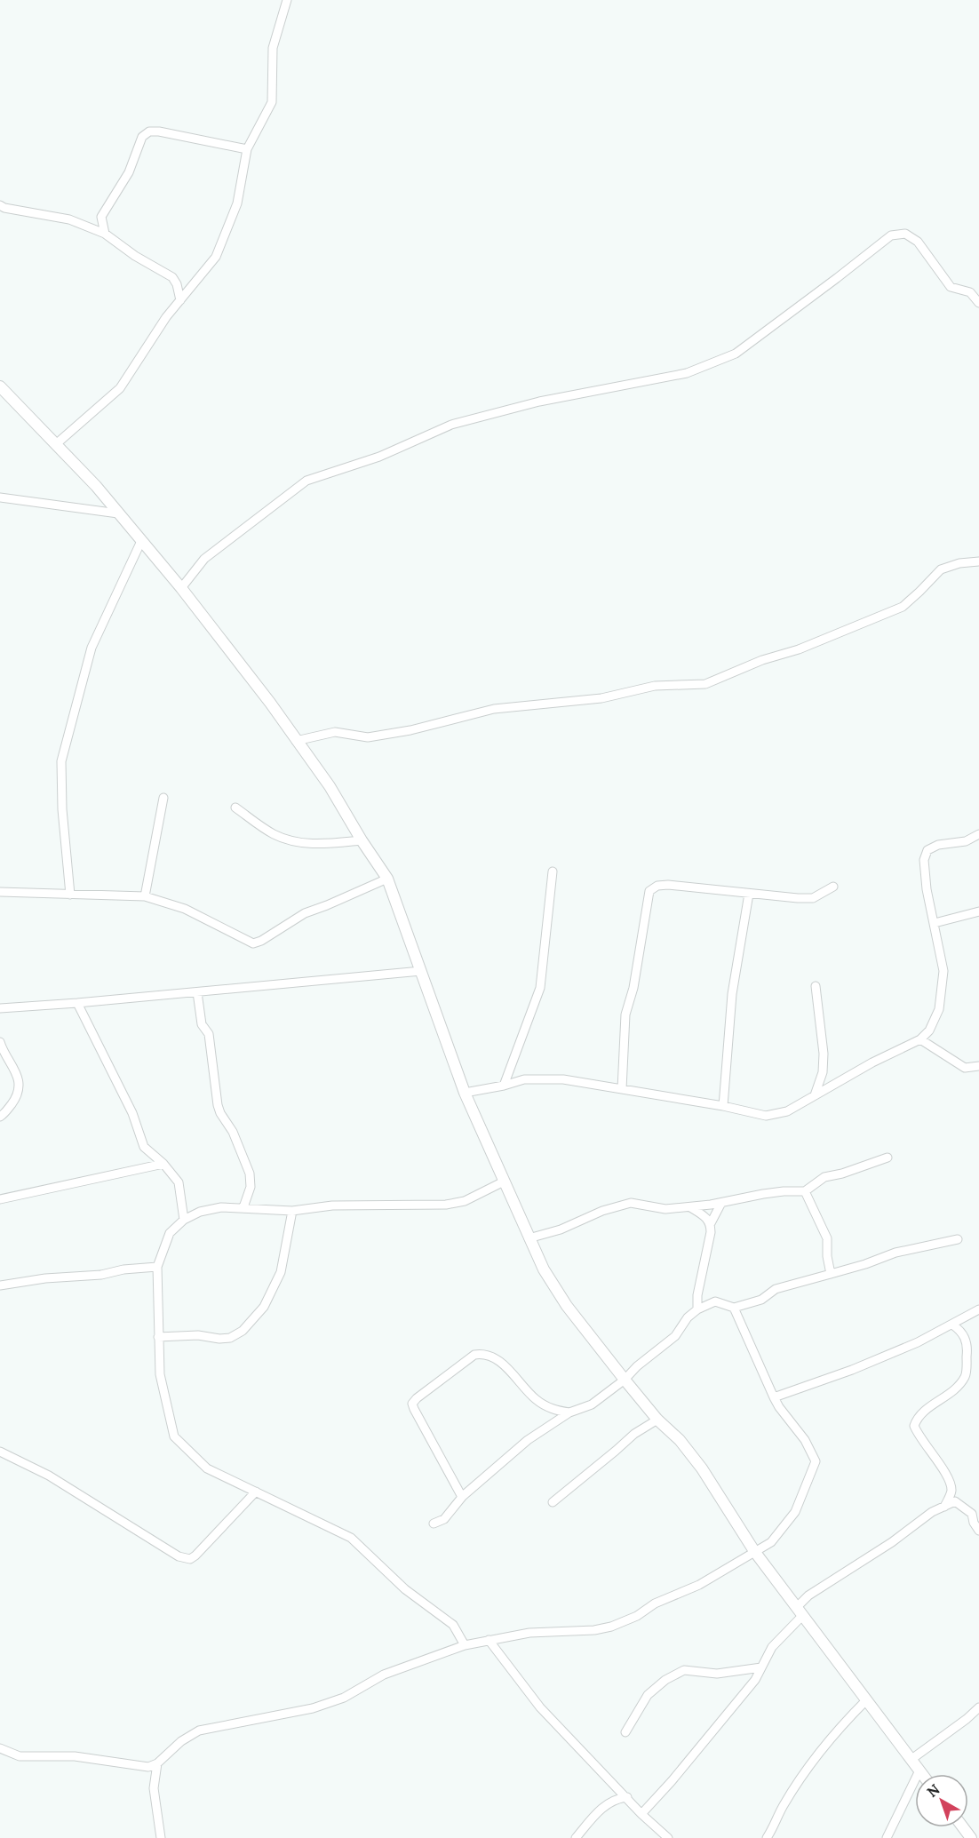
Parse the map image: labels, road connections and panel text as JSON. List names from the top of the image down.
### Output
{
  "north": "top left"
}
